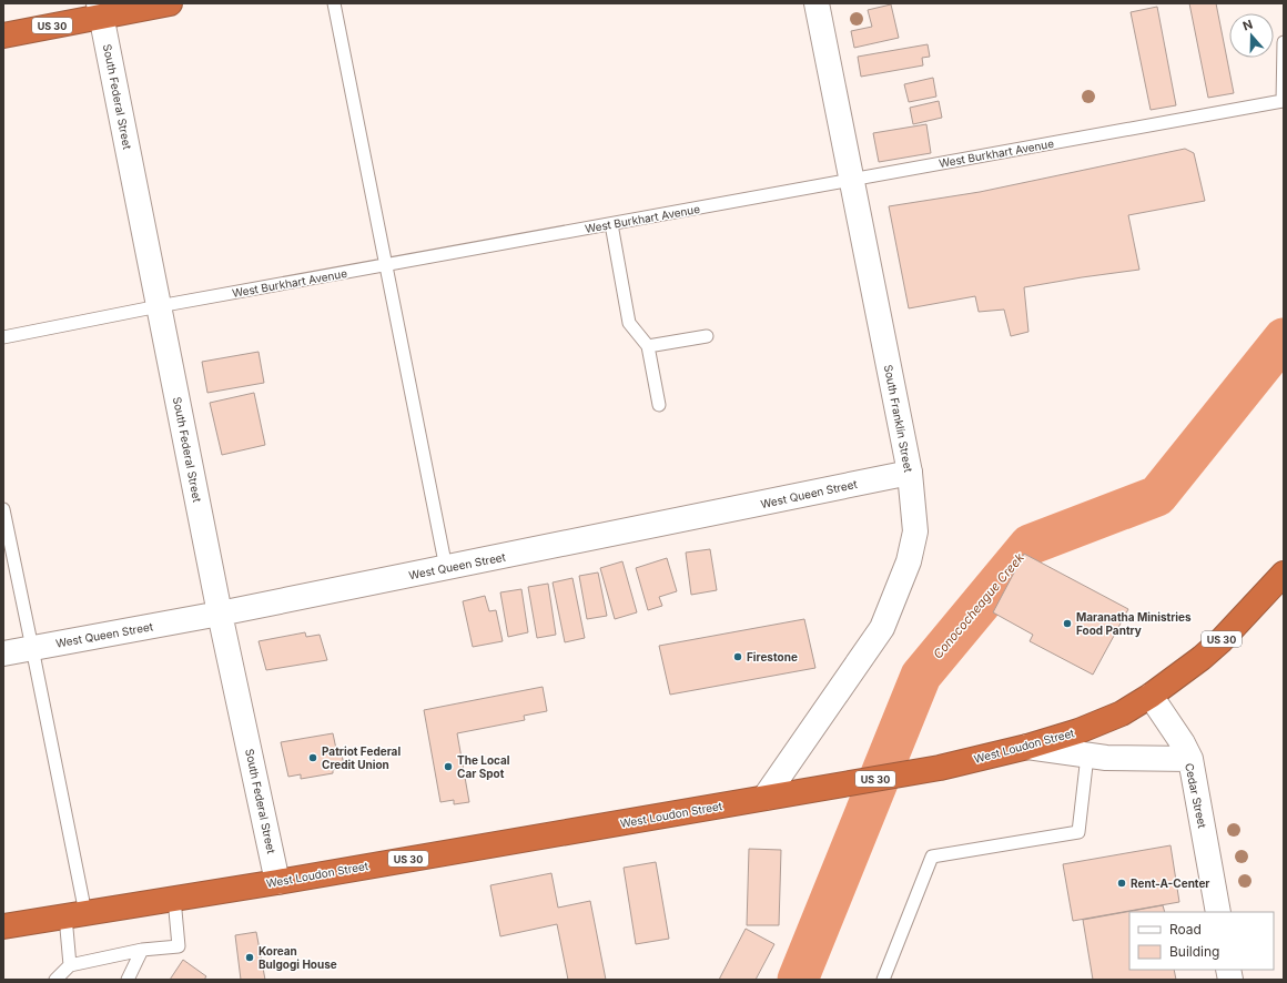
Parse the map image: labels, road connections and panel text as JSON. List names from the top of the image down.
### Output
{
  "streets": {
    "highway": ["US 30", "West Loudon Street"],
    "street": [
      "South Federal Street",
      "South Franklin Street",
      "West Queen Street",
      "Cedar Street"
    ],
    "lane": ["West Burkhart Avenue"]
  },
  "crossings": [
    ["US 30", "South Federal Street"],
    ["South Federal Street", "West Burkhart Avenue"],
    ["South Federal Street", "West Queen Street"],
    ["South Federal Street", "West Loudon Street"],
    ["West Burkhart Avenue", "South Franklin Street"],
    ["South Franklin Street", "West Queen Street"],
    ["South Franklin Street", "West Loudon Street"],
    ["West Loudon Street", "Cedar Street"]
  ],
  "water": ["Conococheague Creek"],
  "places": [
    "Maranatha Ministries Food Pantry",
    "Firestone",
    "Patriot Federal Credit Union",
    "The Local Car Spot",
    "Rent-A-Center",
    "Korean Bulgogi House"
  ],
  "legend": ["Road", "Building"],
  "north": "top"
}
